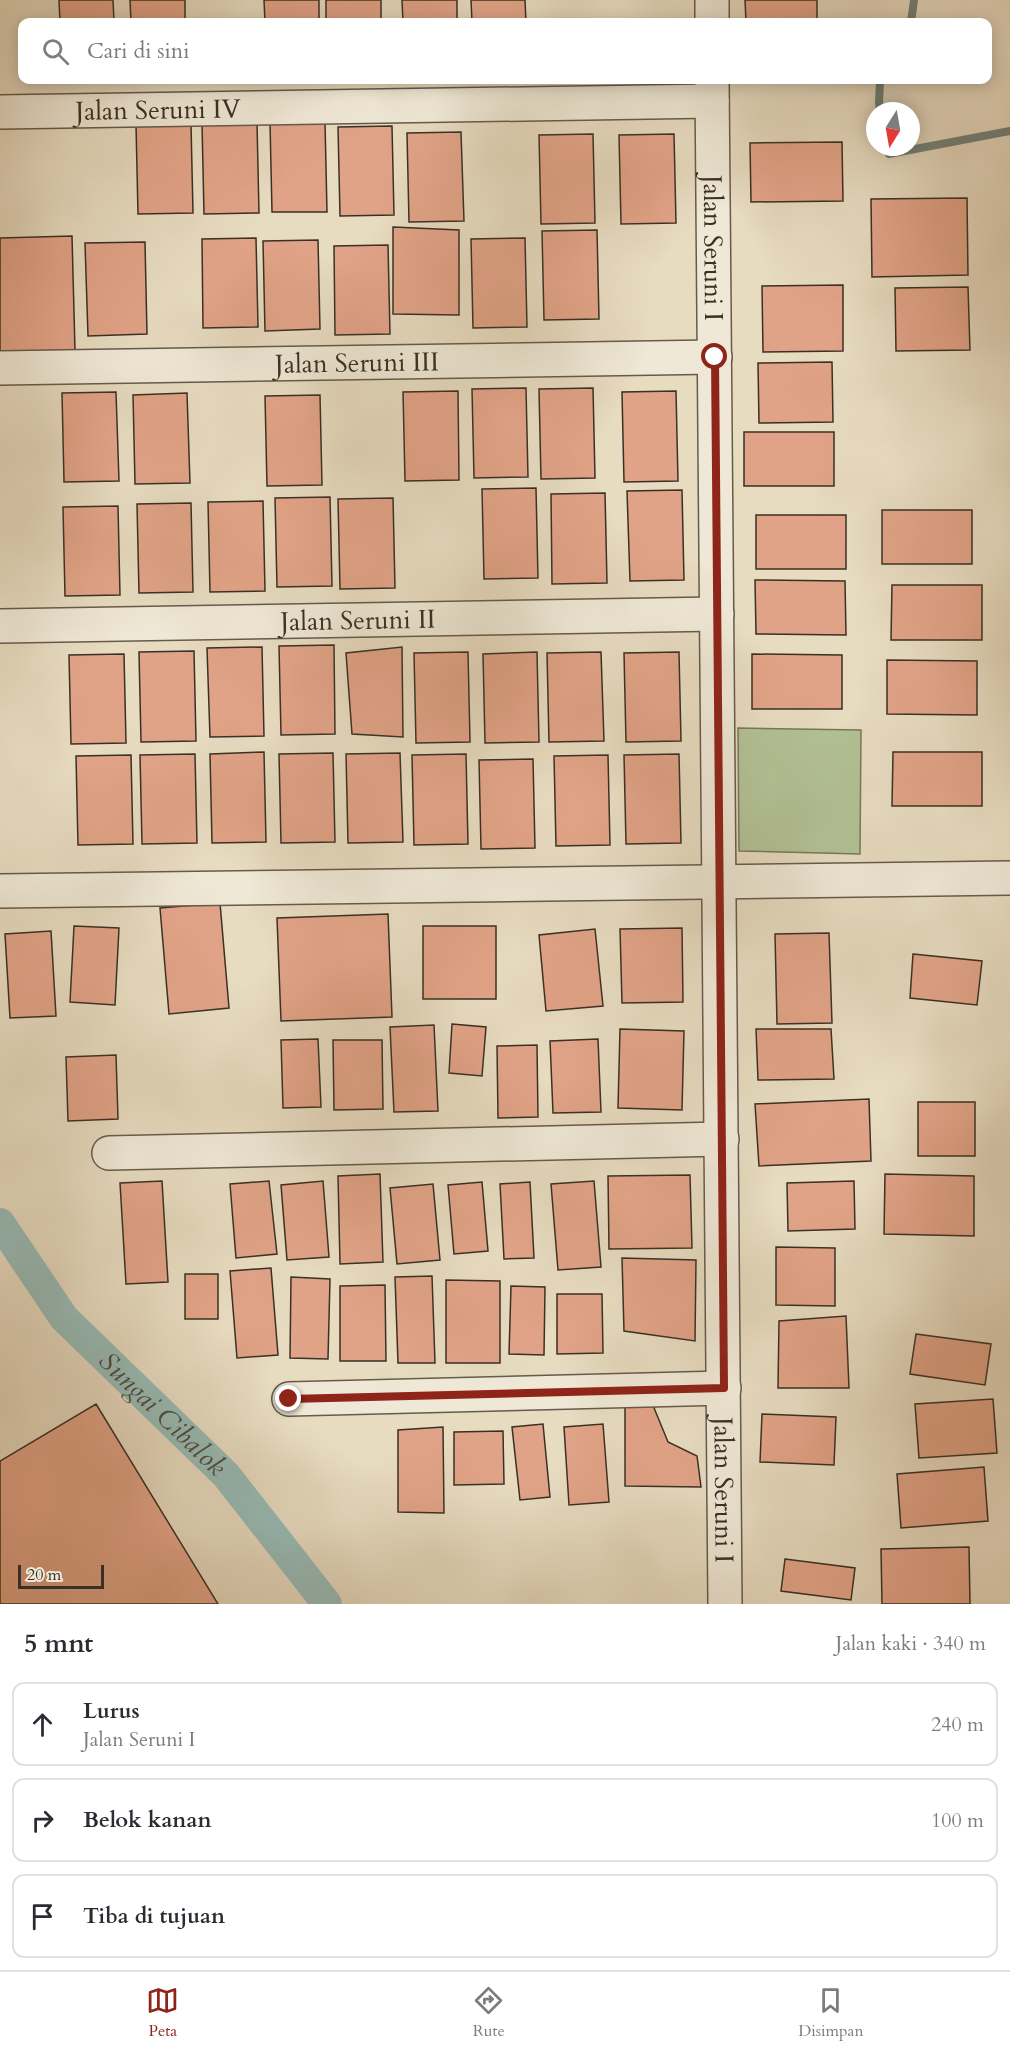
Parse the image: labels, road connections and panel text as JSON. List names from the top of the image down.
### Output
{
  "streets": {
    "street": [
      "Jalan Seruni IV",
      "Jalan Seruni I",
      "Jalan Seruni III",
      "Jalan Seruni II"
    ]
  },
  "crossings": [
    ["Jalan Seruni IV", "Jalan Seruni I"],
    ["Jalan Seruni I", "Jalan Seruni III"],
    ["Jalan Seruni I", "Jalan Seruni II"]
  ],
  "water": ["Sungai Cibalok"],
  "scale_bar": "20 m",
  "north": "bottom",
  "page": {
    "search": "Cari di sini",
    "scale": "20 m",
    "heading": ["5 mnt", "Jalan kaki · 340 m"],
    "list": [
      ["Lurus", "Jalan Seruni I", "240 m"],
      ["Belok kanan", "100 m"],
      "Tiba di tujuan"
    ],
    "nav": ["Peta", "Rute", "Disimpan"]
  }
}
